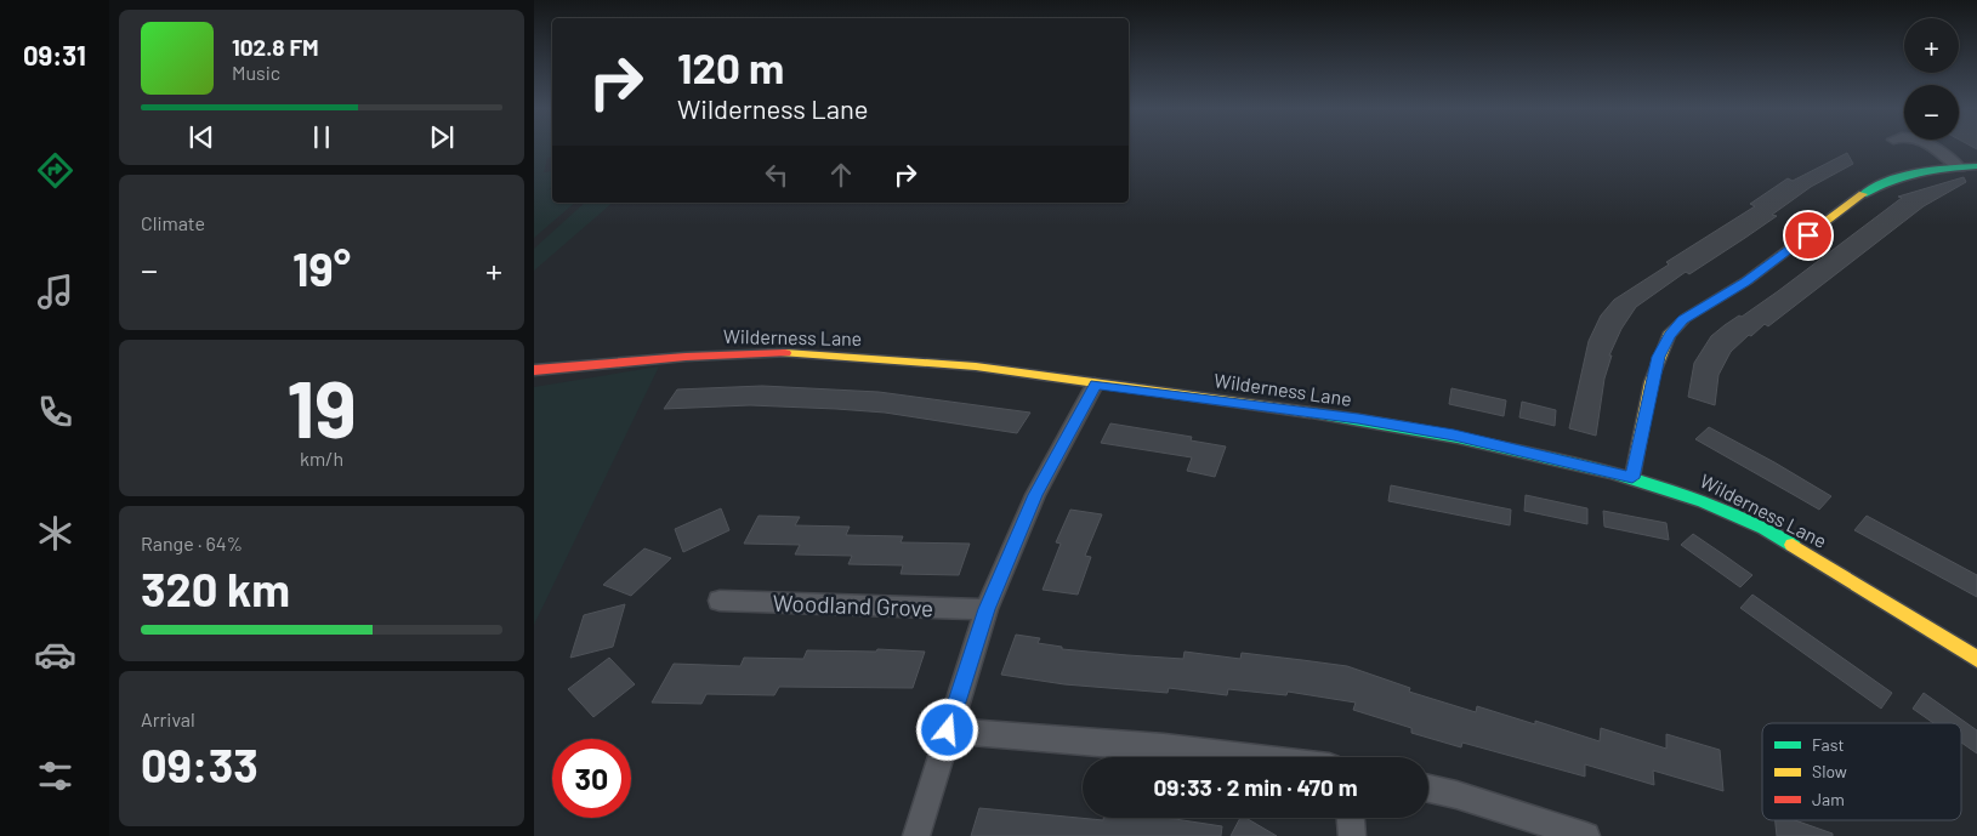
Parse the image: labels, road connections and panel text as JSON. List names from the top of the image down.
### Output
{
  "streets": {
    "street": ["Wilderness Lane", "Woodland Grove"]
  },
  "legend": ["Fast", "Slow", "Jam"],
  "page": {
    "tabs": "09:31",
    "map_buttons": ["+", "−"],
    "turn": ["120 m", "Wilderness Lane"],
    "song": ["102.8 FM", "Music"],
    "tile": [
      "Climate",
      ["19", "km/h"],
      ["Range · 64%", "320 km"],
      ["Arrival", "09:33"]
    ],
    "heat": ["−", "19°", "+"],
    "limit": "30",
    "trip": "09:33 · 2 min · 470 m"
  }
}
